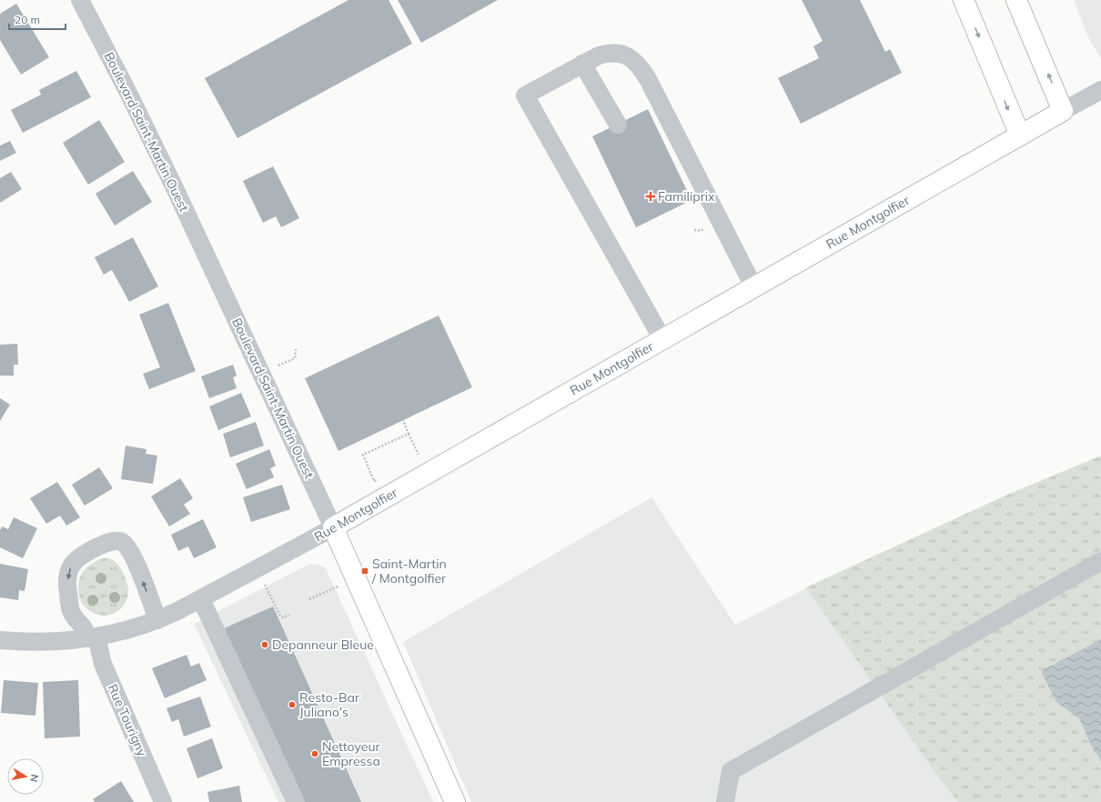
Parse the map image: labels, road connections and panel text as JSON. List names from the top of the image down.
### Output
{
  "streets": {
    "main road": ["Boulevard Saint-Martin Ouest", "Rue Montgolfier"],
    "street": ["Rue Tourigny"]
  },
  "crossings": [
    ["Boulevard Saint-Martin Ouest", "Rue Montgolfier"],
    ["Rue Montgolfier", "Rue Tourigny"]
  ],
  "places": {
    "health": ["Familiprix"],
    "transit": ["Saint-Martin / Montgolfier"],
    "other": ["Depanneur Bleue", "Resto-Bar Juliano's", "Nettoyeur Empressa"]
  },
  "scale_bar": "20 m",
  "north": "right"
}
